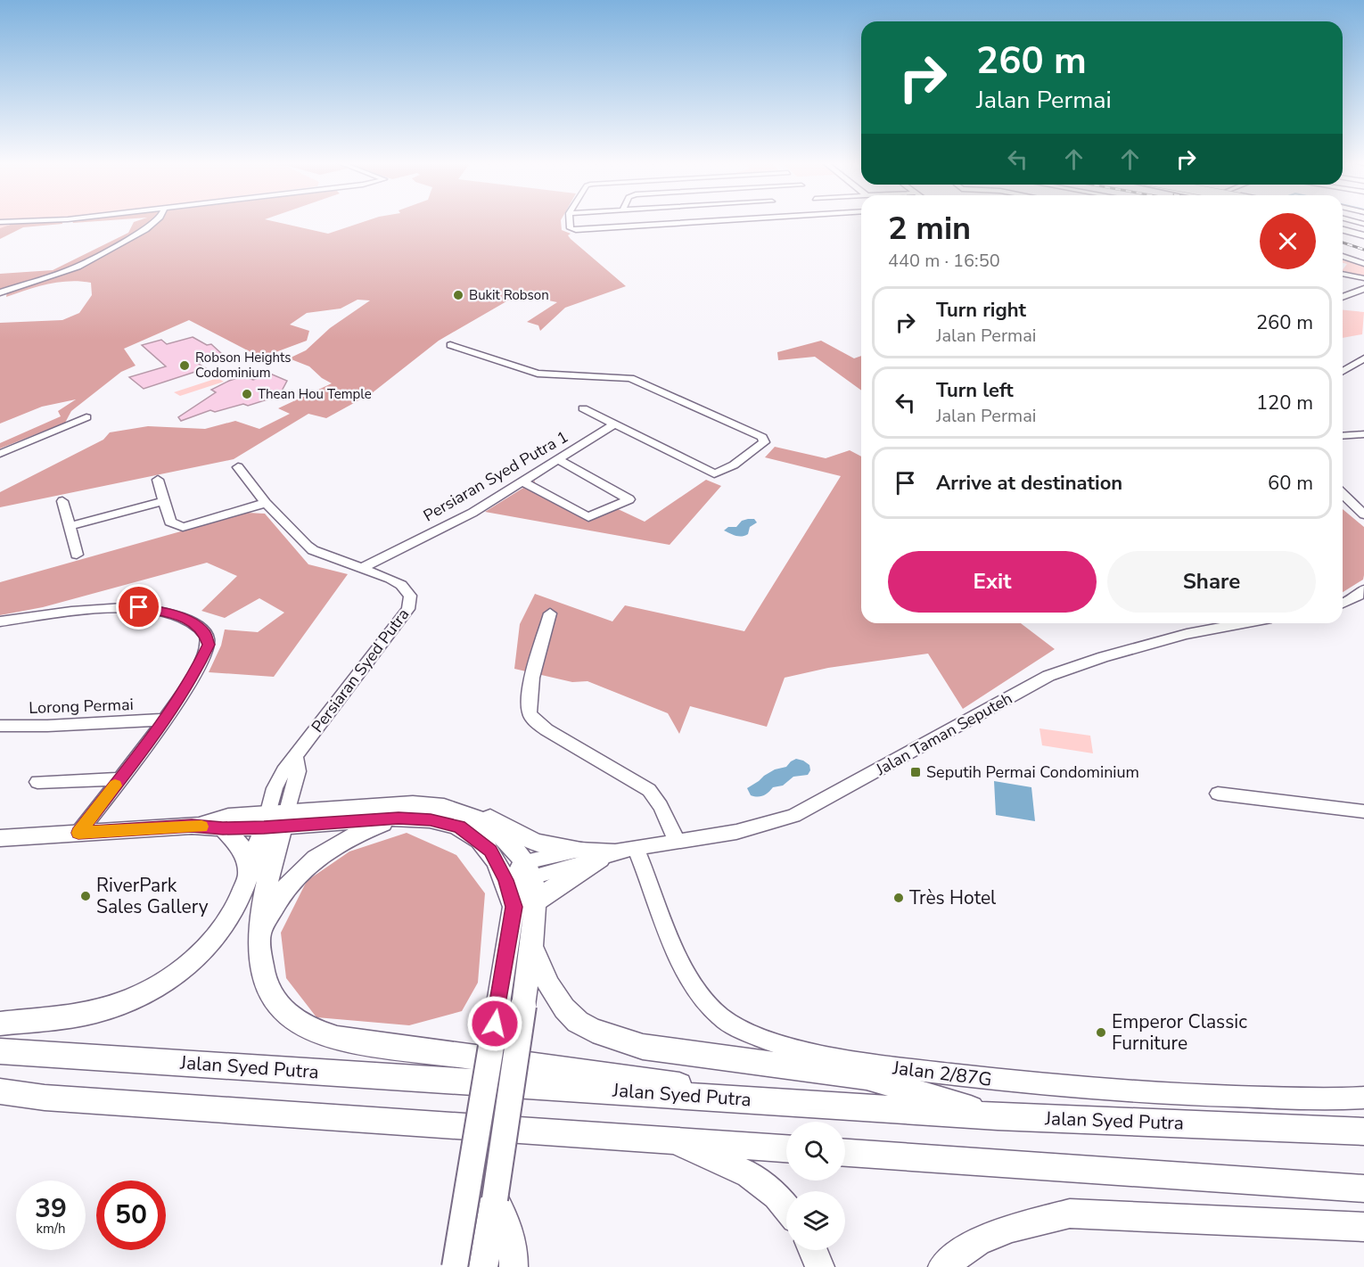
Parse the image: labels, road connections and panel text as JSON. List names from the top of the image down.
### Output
{
  "streets": {
    "main road": ["Jalan Syed Putra"],
    "street": [
      "Persiaran Syed Putra 1",
      "Persiaran Syed Putra",
      "Lorong Permai",
      "Jalan Taman Seputeh",
      "Jalan 2/87G"
    ]
  },
  "crossings": [
    ["Persiaran Syed Putra 1", "Persiaran Syed Putra"],
    ["Jalan Taman Seputeh", "Jalan 2/87G"]
  ],
  "places": {
    "other": [
      "Bukit Robson",
      "Robson Heights Codominium",
      "Thean Hou Temple",
      "RiverPark Sales Gallery",
      "Très Hotel",
      "Emperor Classic Furniture"
    ],
    "transit": ["Seputih Permai Condominium"]
  },
  "page": {
    "turn": ["260 m", "Jalan Permai"],
    "heading": ["2 min", "440 m · 16:50"],
    "list": [
      {
        "name": "Turn right",
        "note": "Jalan Permai",
        "value": "260 m"
      },
      {
        "name": "Turn left",
        "note": "Jalan Permai",
        "value": "120 m"
      },
      {
        "name": "Arrive at destination",
        "value": "60 m"
      }
    ],
    "buttons": ["Exit", "Share"],
    "speed": "39 km/h",
    "limit": "50"
  }
}
